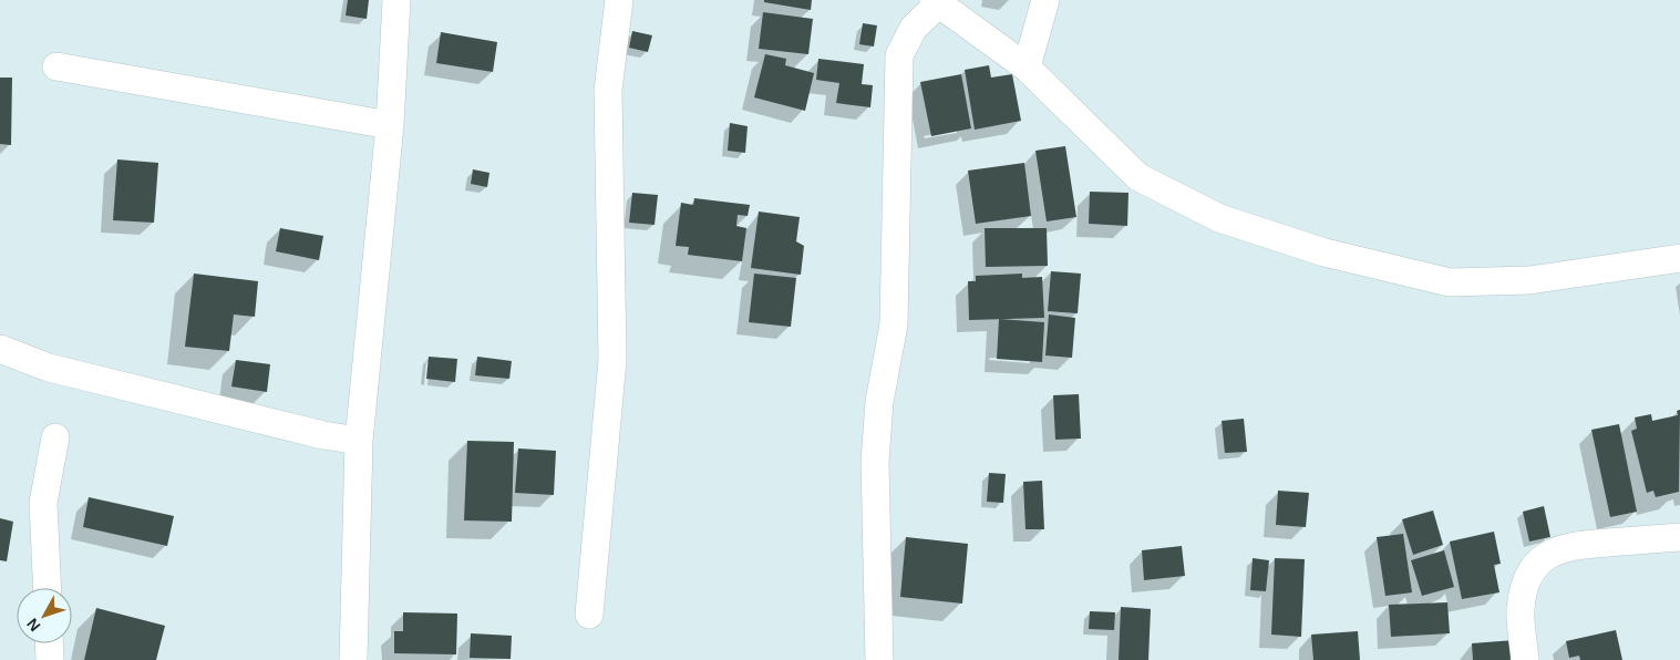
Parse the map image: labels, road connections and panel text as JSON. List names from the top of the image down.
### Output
{
  "north": "bottom left"
}
